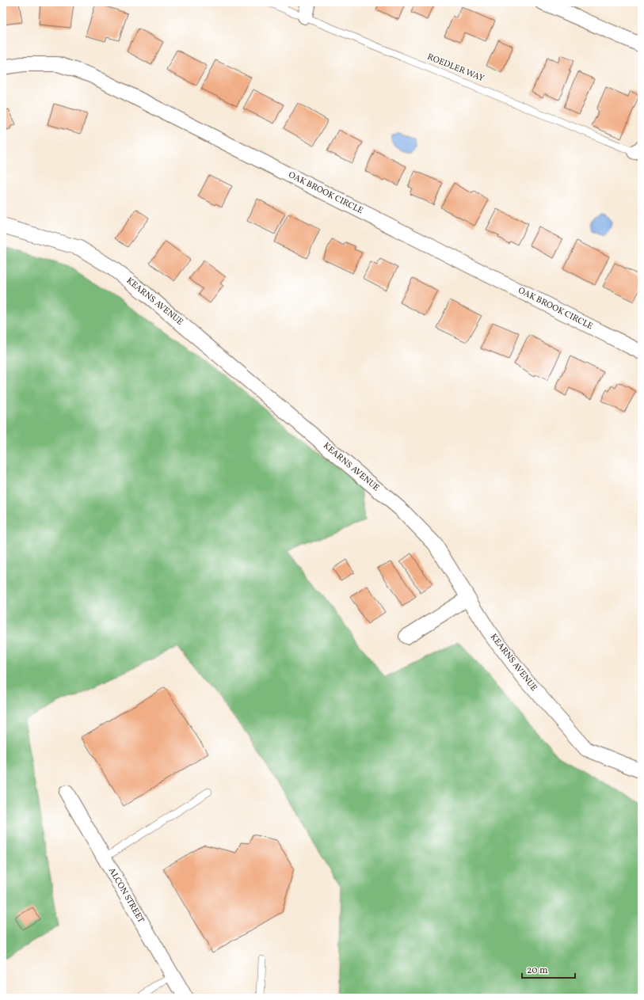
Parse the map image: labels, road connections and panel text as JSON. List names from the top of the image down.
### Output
{
  "streets": {
    "street": ["OAK BROOK CIRCLE", "KEARNS AVENUE", "ALCON STREET"],
    "lane": ["ROEDLER WAY"]
  },
  "scale_bar": "20 m"
}
